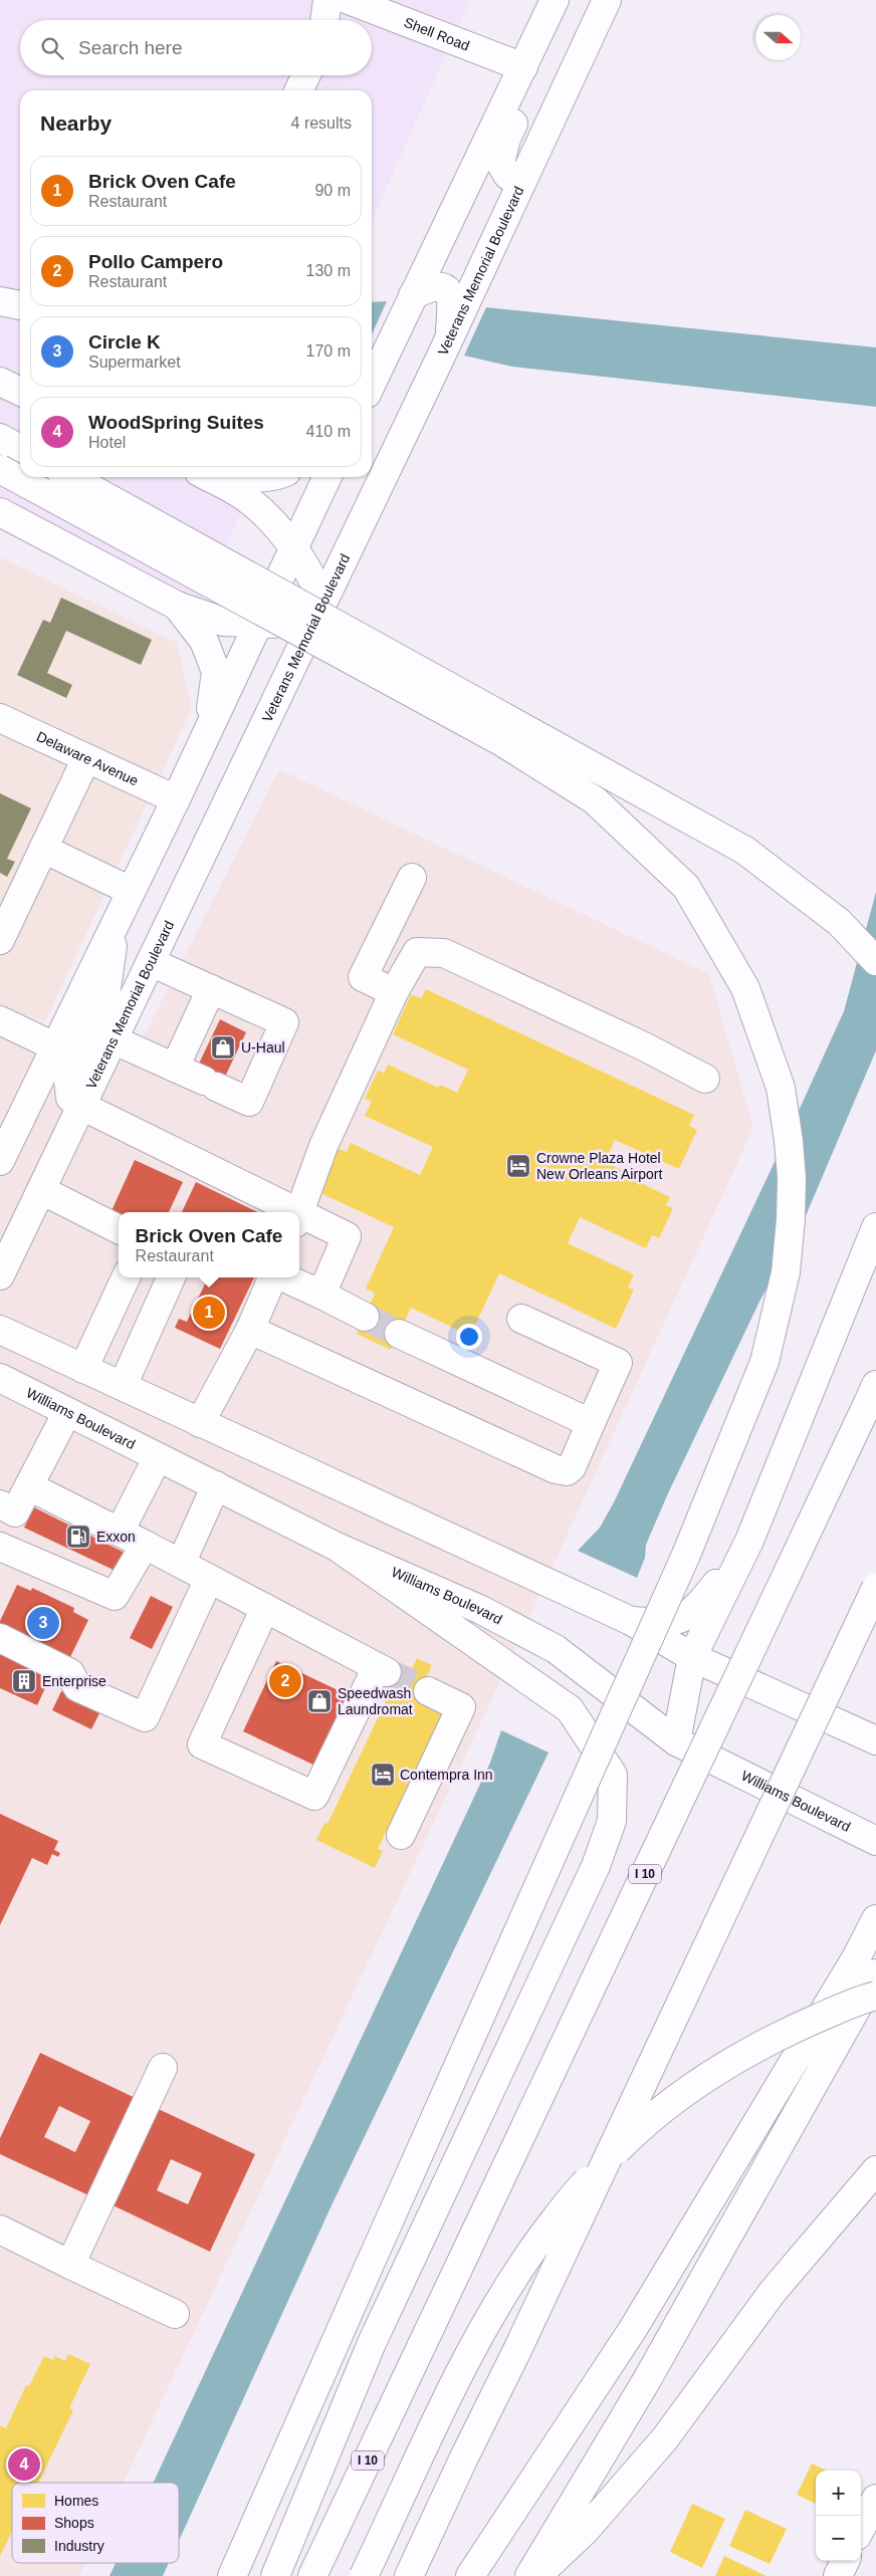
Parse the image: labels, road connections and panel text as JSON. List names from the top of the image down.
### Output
{
  "streets": {
    "main road": [
      "Shell Road",
      "Veterans Memorial Boulevard",
      "Delaware Avenue",
      "Williams Boulevard",
      "I 10"
    ]
  },
  "places": {
    "shop": ["U-Haul", "Speedwash Laundromat"],
    "hotel": ["Crowne Plaza Hotel New Orleans Airport", "Contempra Inn"],
    "fuel station": ["Exxon"],
    "building": ["Enterprise"]
  },
  "legend": ["Homes", "Shops", "Industry"],
  "north": "right",
  "page": {
    "search": "Search here",
    "heading": ["Nearby", "4 results"],
    "list": [
      {
        "mark": "1",
        "name": "Brick Oven Cafe",
        "note": "Restaurant",
        "value": "90 m"
      },
      {
        "mark": "2",
        "name": "Pollo Campero",
        "note": "Restaurant",
        "value": "130 m"
      },
      {
        "mark": "3",
        "name": "Circle K",
        "note": "Supermarket",
        "value": "170 m"
      },
      {
        "mark": "4",
        "name": "WoodSpring Suites",
        "note": "Hotel",
        "value": "410 m"
      }
    ],
    "popup": ["Brick Oven Cafe", "Restaurant"],
    "pins": [
      "1",
      "3",
      "2",
      "4"
    ],
    "map_buttons": ["+", "−"]
  }
}
